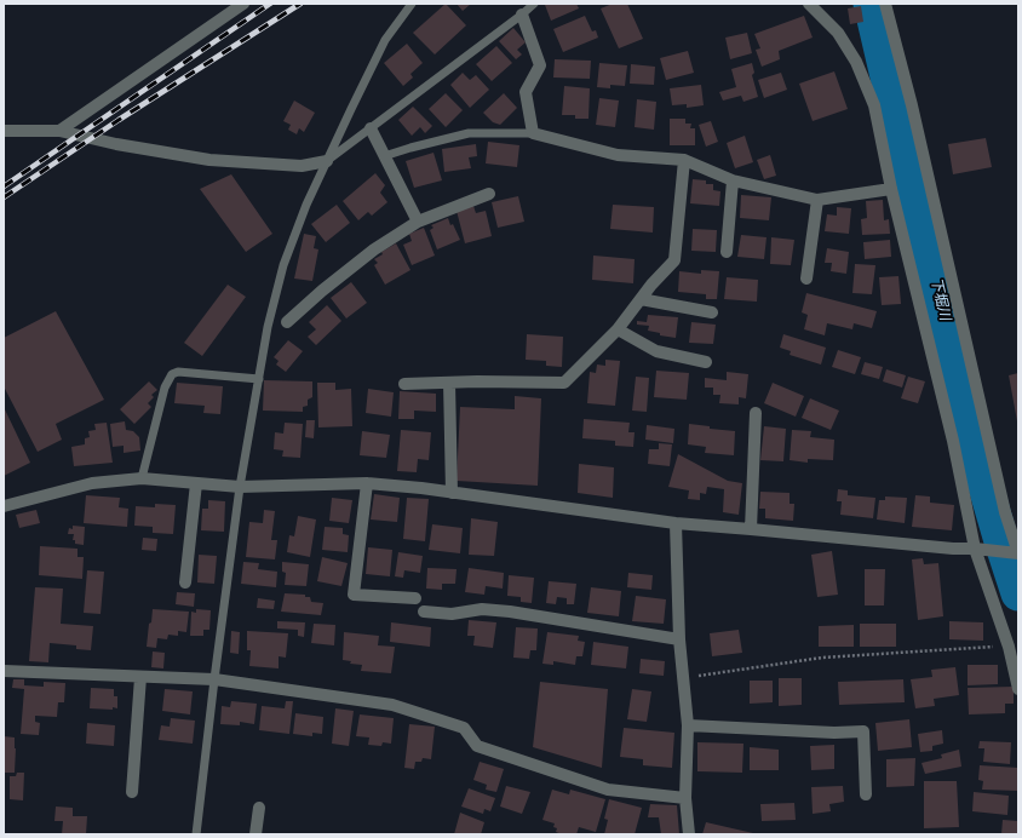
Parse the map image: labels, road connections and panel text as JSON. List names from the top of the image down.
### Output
{
  "water": ["下堀川"]
}
